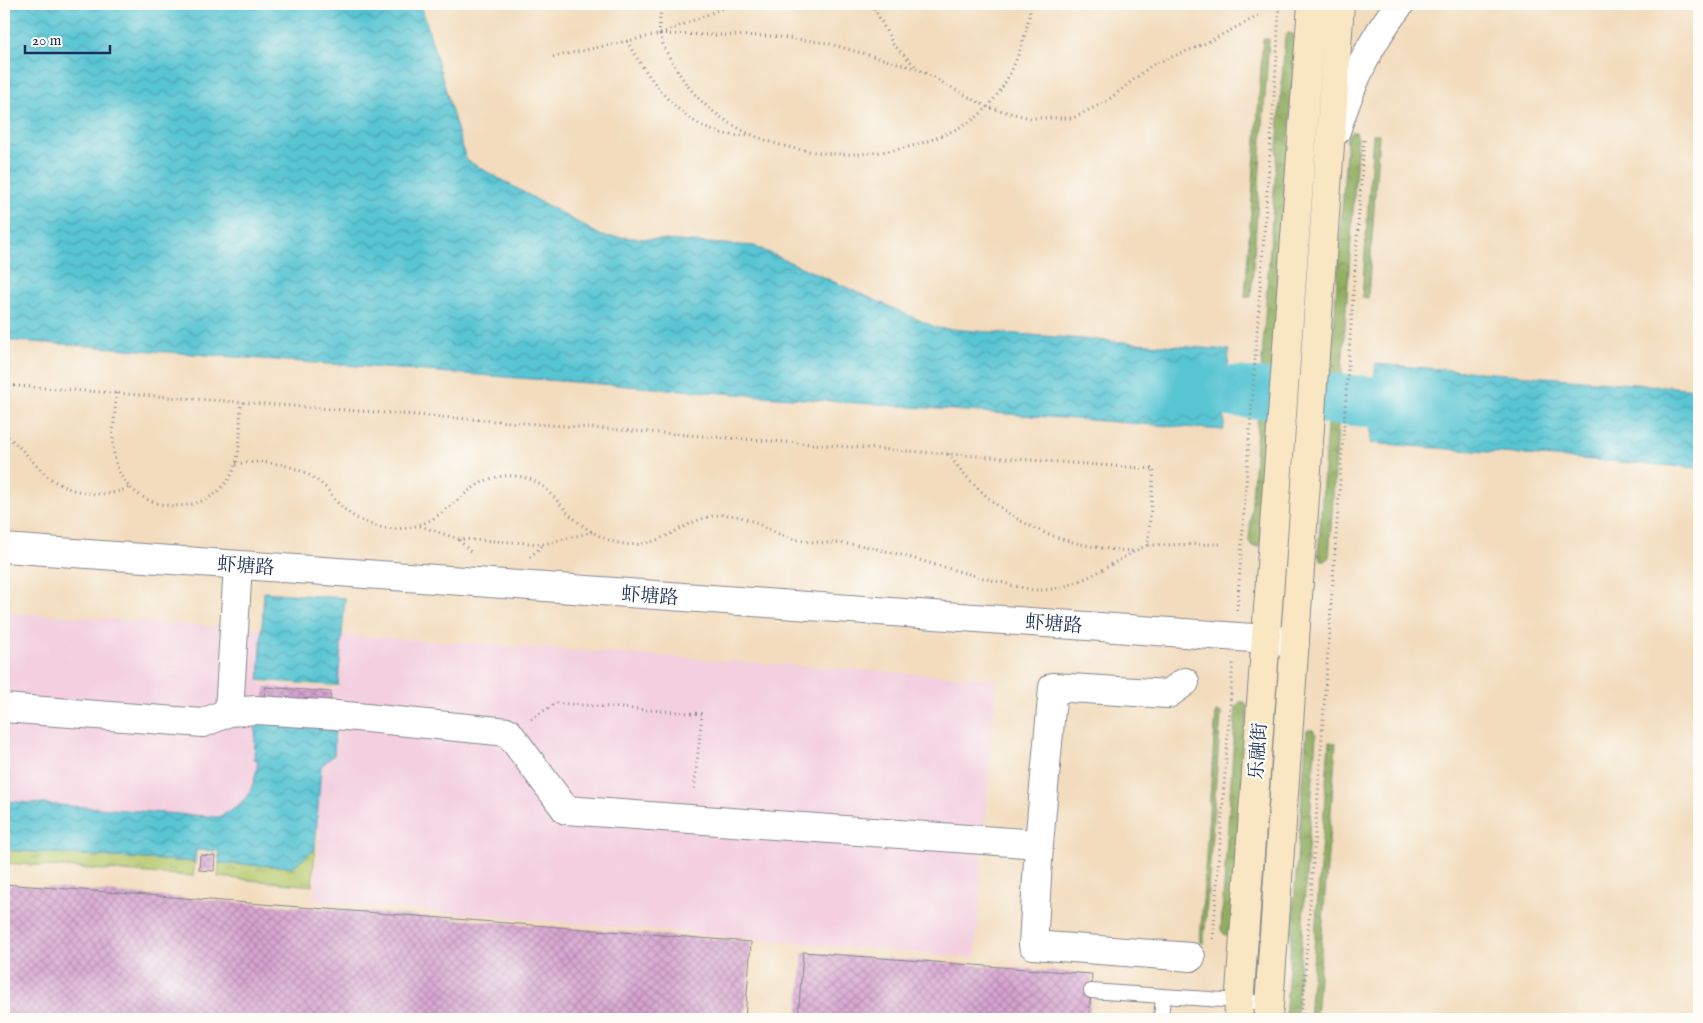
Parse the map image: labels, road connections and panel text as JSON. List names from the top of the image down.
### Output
{
  "streets": {
    "street": ["虾塘路", "乐融街"]
  },
  "crossings": [
    ["虾塘路", "乐融街"]
  ],
  "scale_bar": "20 m"
}
